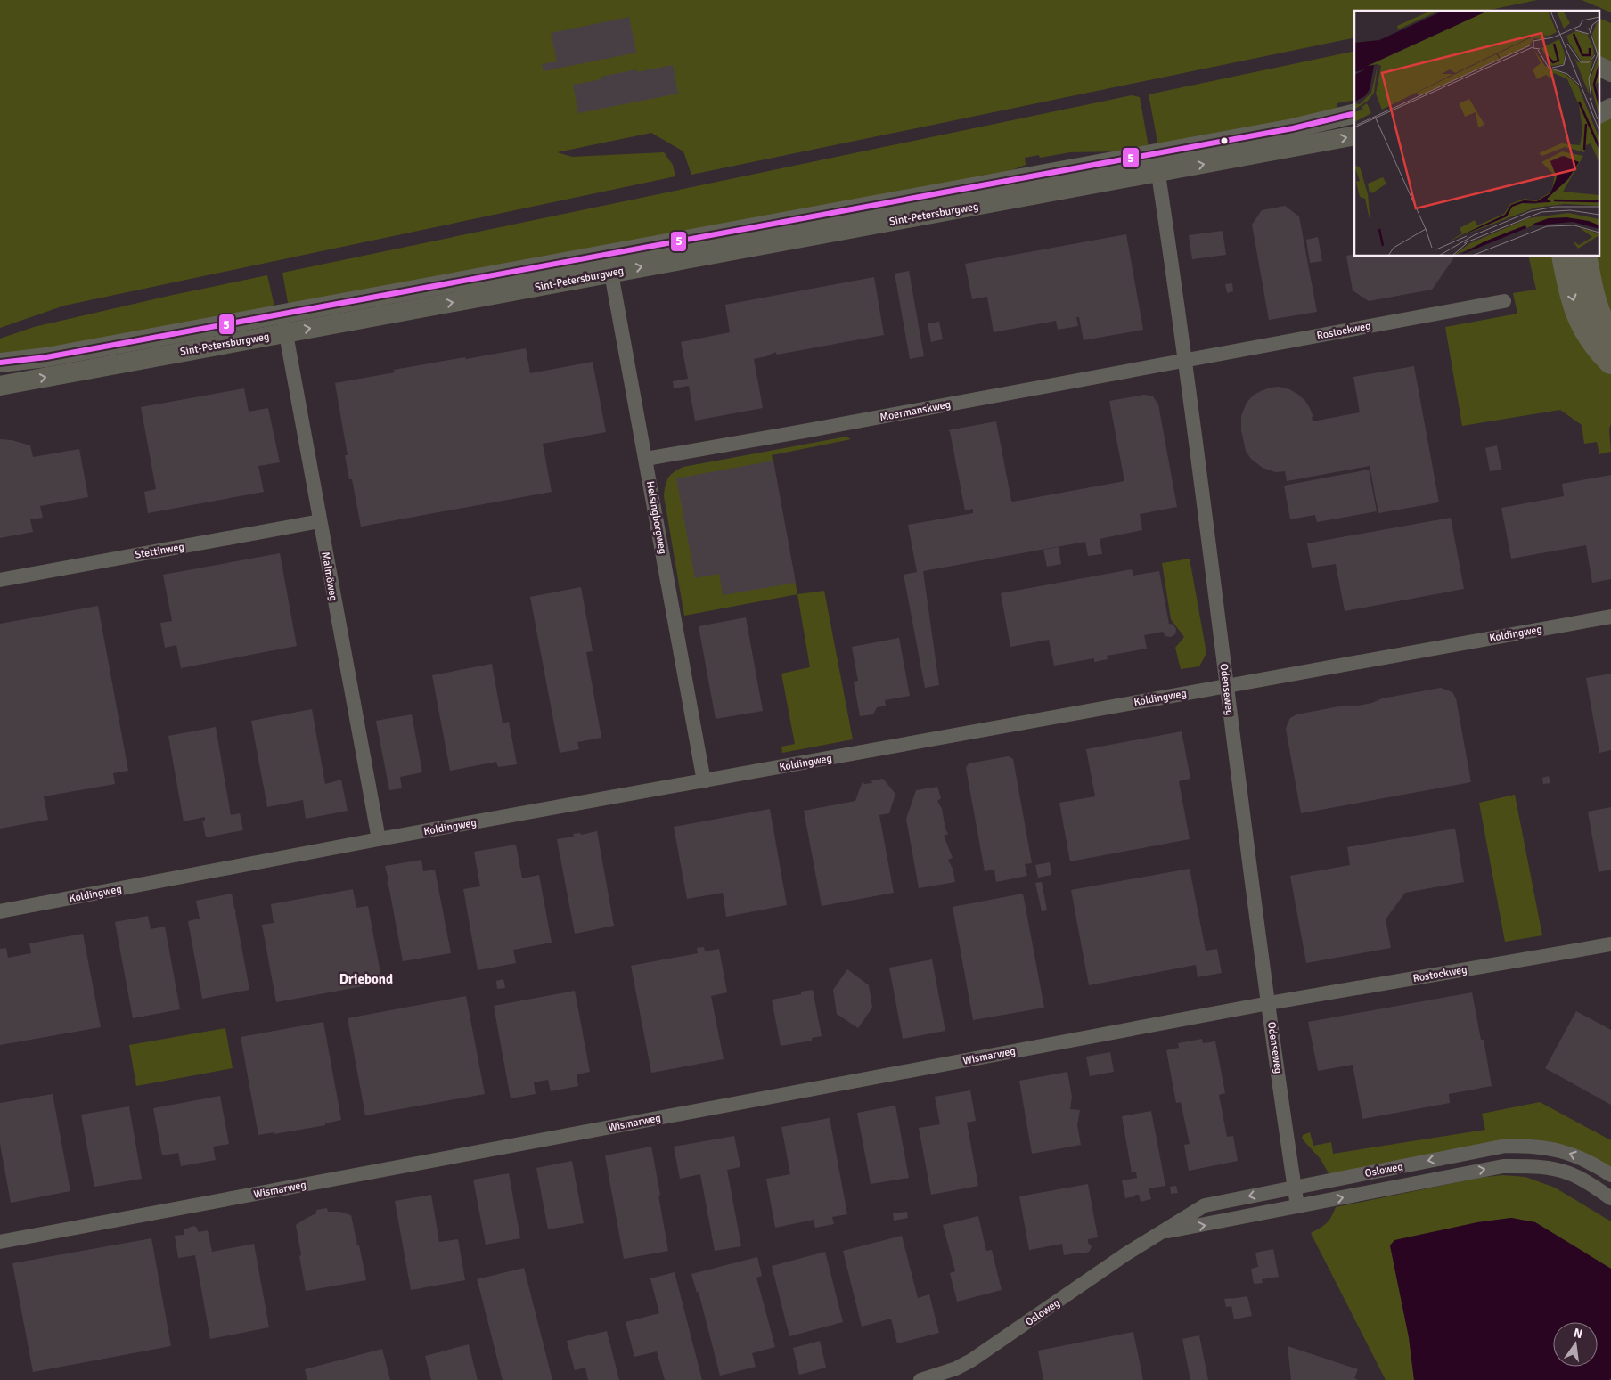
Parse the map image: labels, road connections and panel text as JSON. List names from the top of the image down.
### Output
{
  "streets": {
    "street": [
      "Sint-Petersburgweg",
      "Rostockweg",
      "Moermanskweg",
      "Helsingborgweg",
      "Stettinweg",
      "Malmöweg",
      "Koldingweg",
      "Odenseweg",
      "Wismarweg",
      "Osloweg"
    ]
  },
  "crossings": [
    ["Sint-Petersburgweg", "Helsingborgweg"],
    ["Sint-Petersburgweg", "Malmöweg"],
    ["Sint-Petersburgweg", "Odenseweg"],
    ["Rostockweg", "Moermanskweg"],
    ["Rostockweg", "Odenseweg"],
    ["Rostockweg", "Wismarweg"],
    ["Moermanskweg", "Helsingborgweg"],
    ["Moermanskweg", "Odenseweg"],
    ["Helsingborgweg", "Koldingweg"],
    ["Stettinweg", "Malmöweg"],
    ["Malmöweg", "Koldingweg"],
    ["Koldingweg", "Odenseweg"],
    ["Odenseweg", "Wismarweg"],
    ["Odenseweg", "Osloweg"]
  ],
  "districts": ["Driebond"],
  "lines": ["transit line 5"],
  "north": "top"
}
